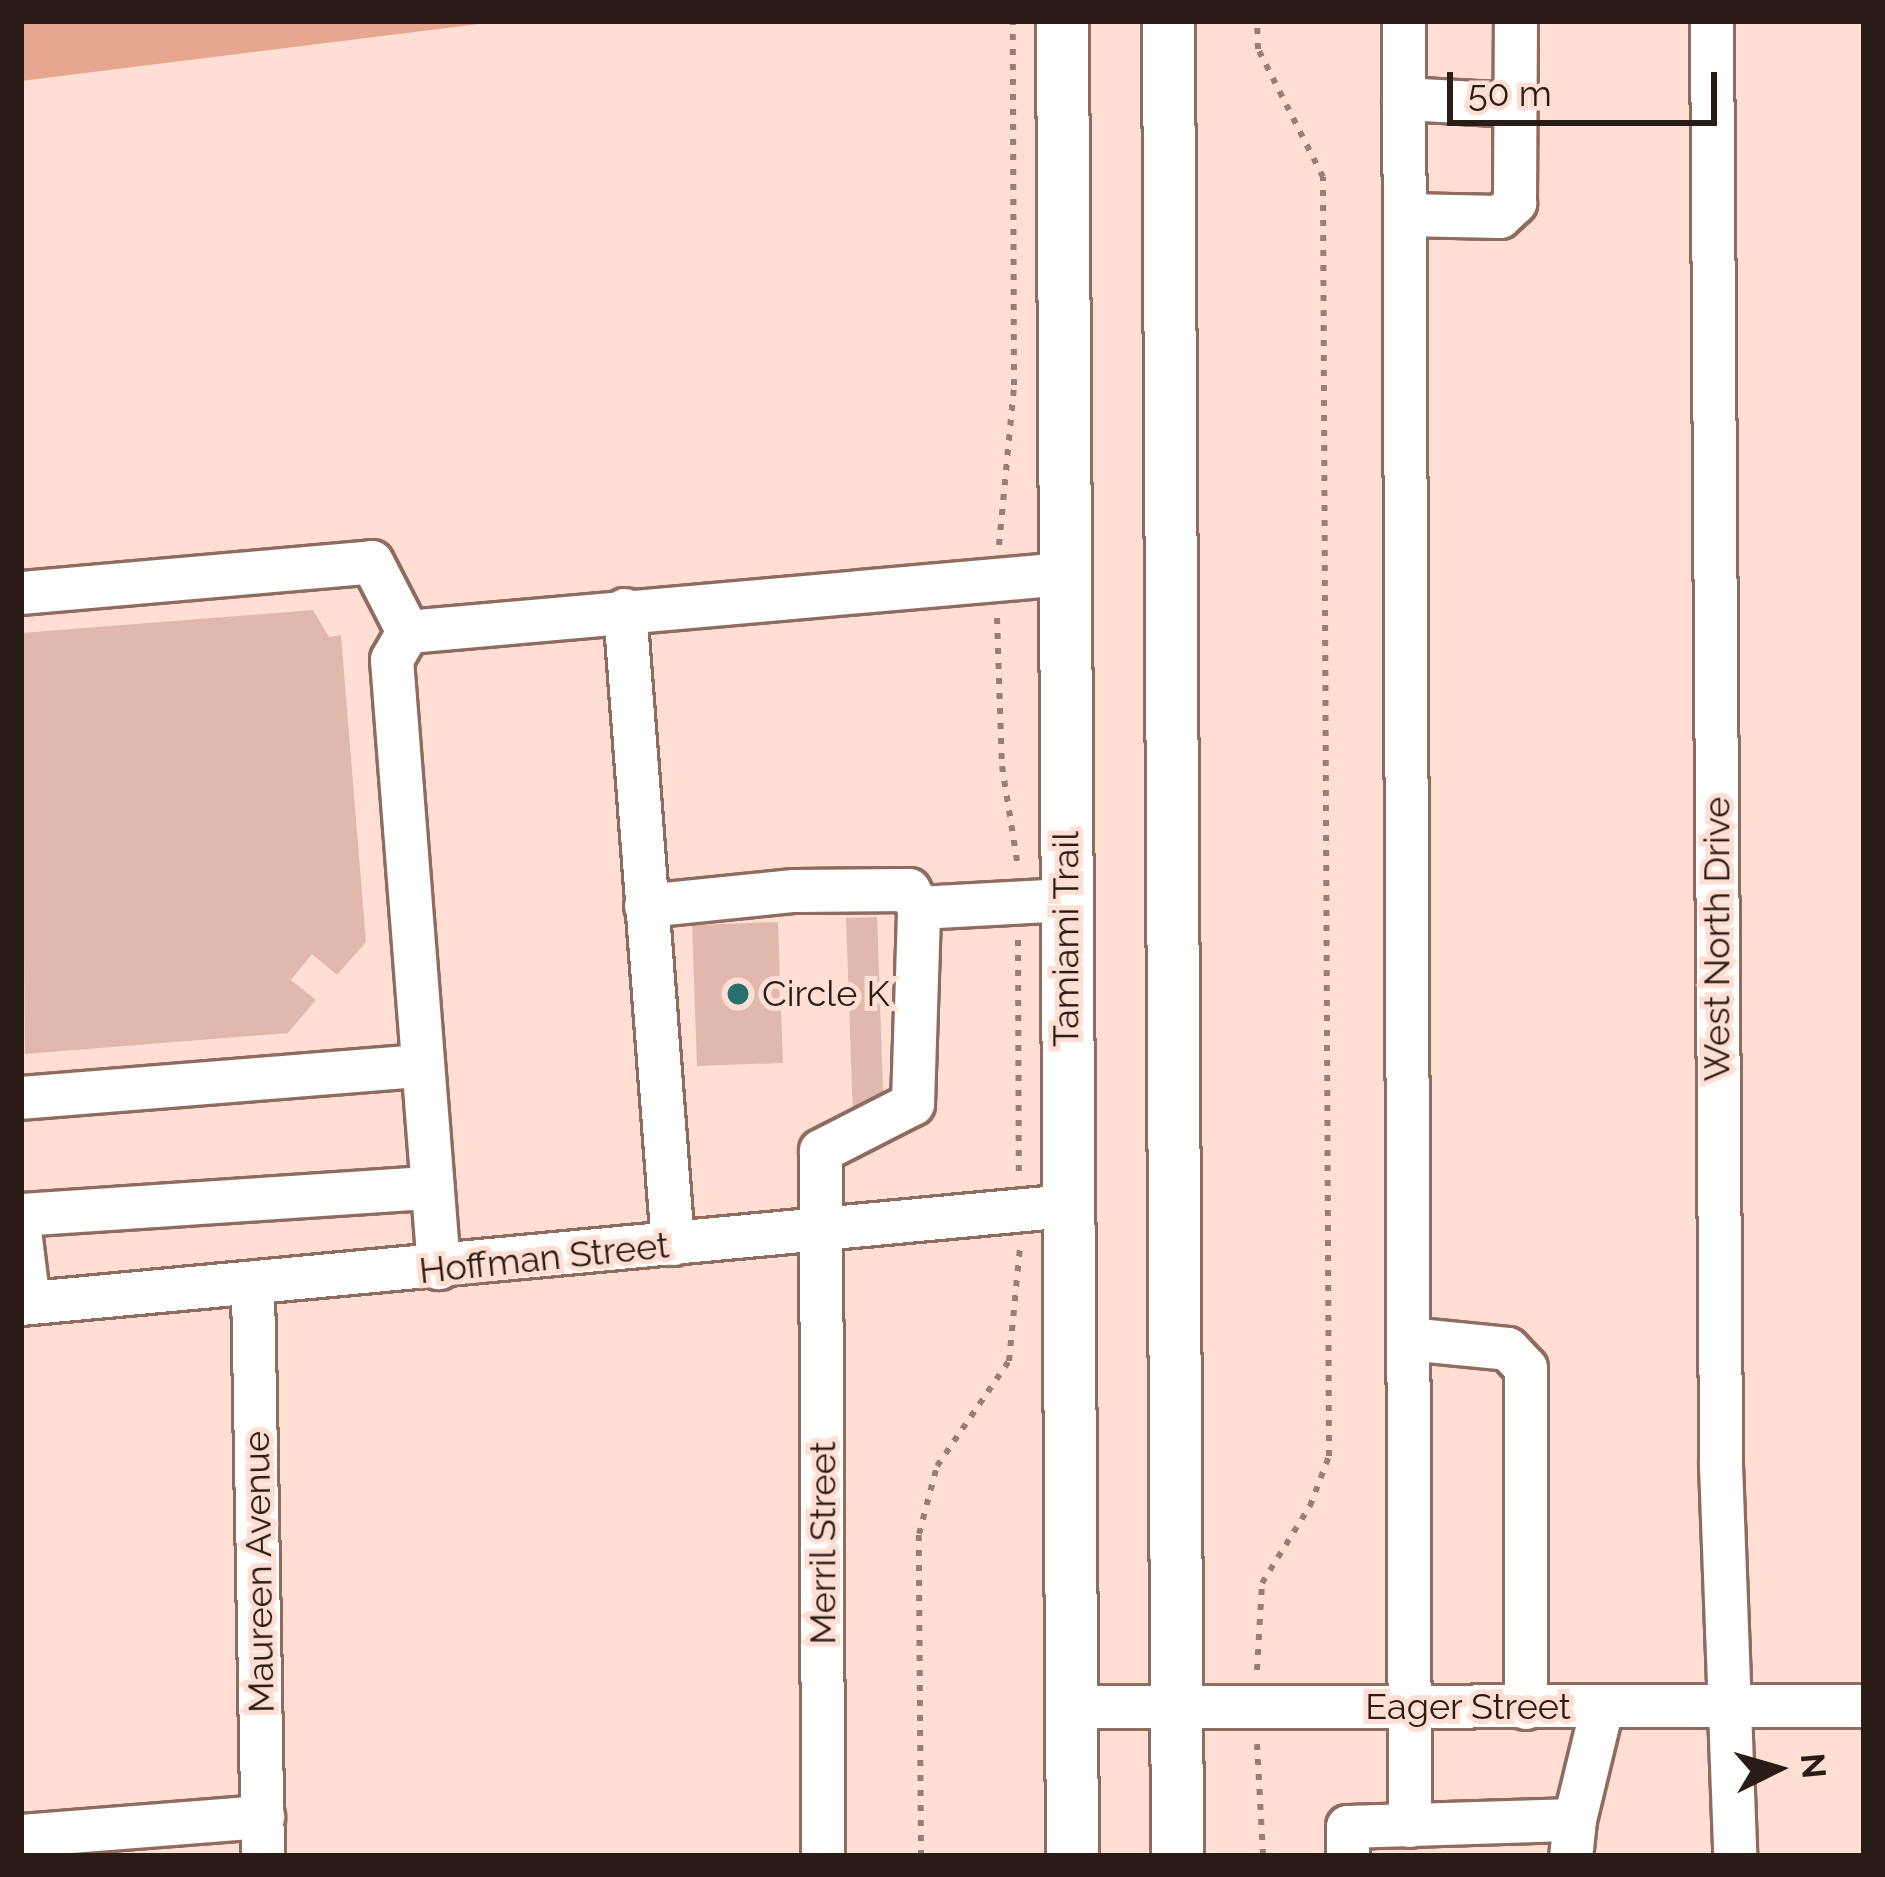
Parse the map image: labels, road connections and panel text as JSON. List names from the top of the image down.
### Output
{
  "streets": {
    "main road": ["Tamiami Trail"],
    "street": [
      "West North Drive",
      "Hoffman Street",
      "Merril Street",
      "Maureen Avenue",
      "Eager Street"
    ]
  },
  "crossings": [
    ["Tamiami Trail", "Hoffman Street"],
    ["Tamiami Trail", "Eager Street"],
    ["West North Drive", "Eager Street"],
    ["Hoffman Street", "Merril Street"],
    ["Hoffman Street", "Maureen Avenue"]
  ],
  "places": ["Circle K"],
  "scale_bar": "50 m",
  "north": "right"
}
